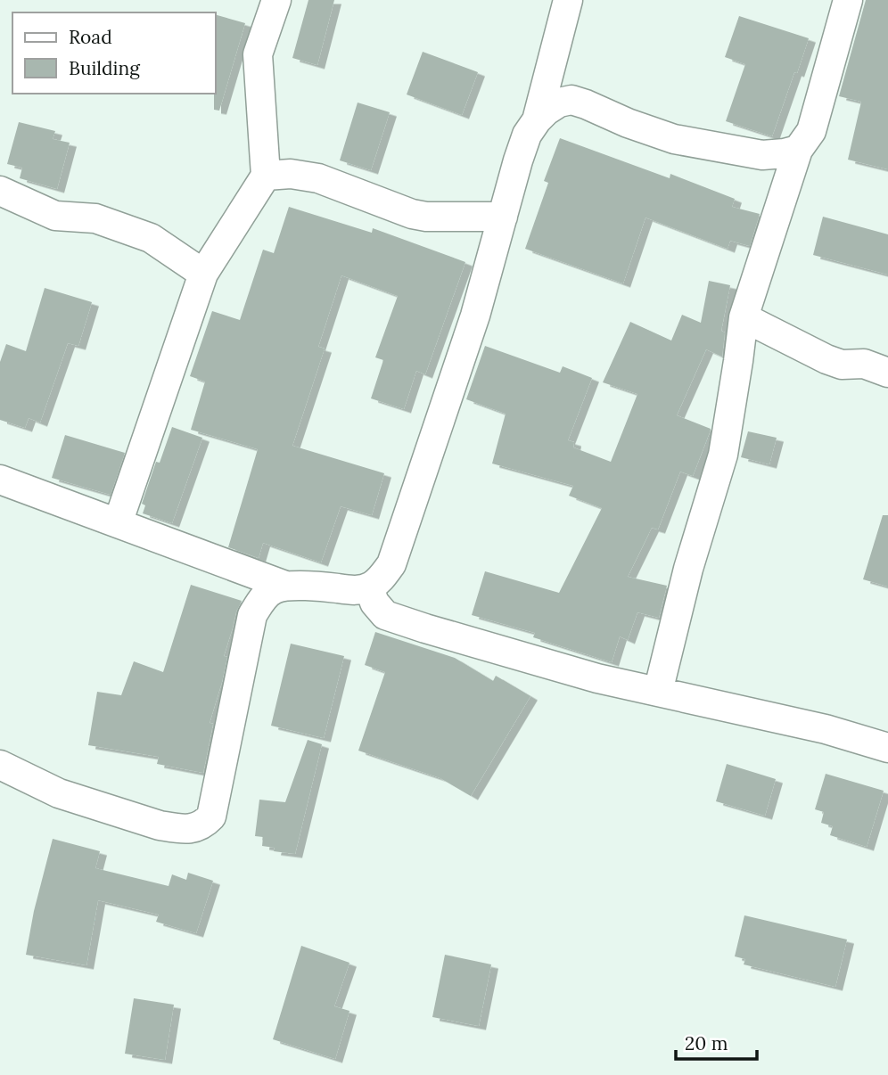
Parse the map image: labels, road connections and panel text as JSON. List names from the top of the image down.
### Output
{
  "legend": ["Road", "Building"],
  "scale_bar": "20 m"
}
